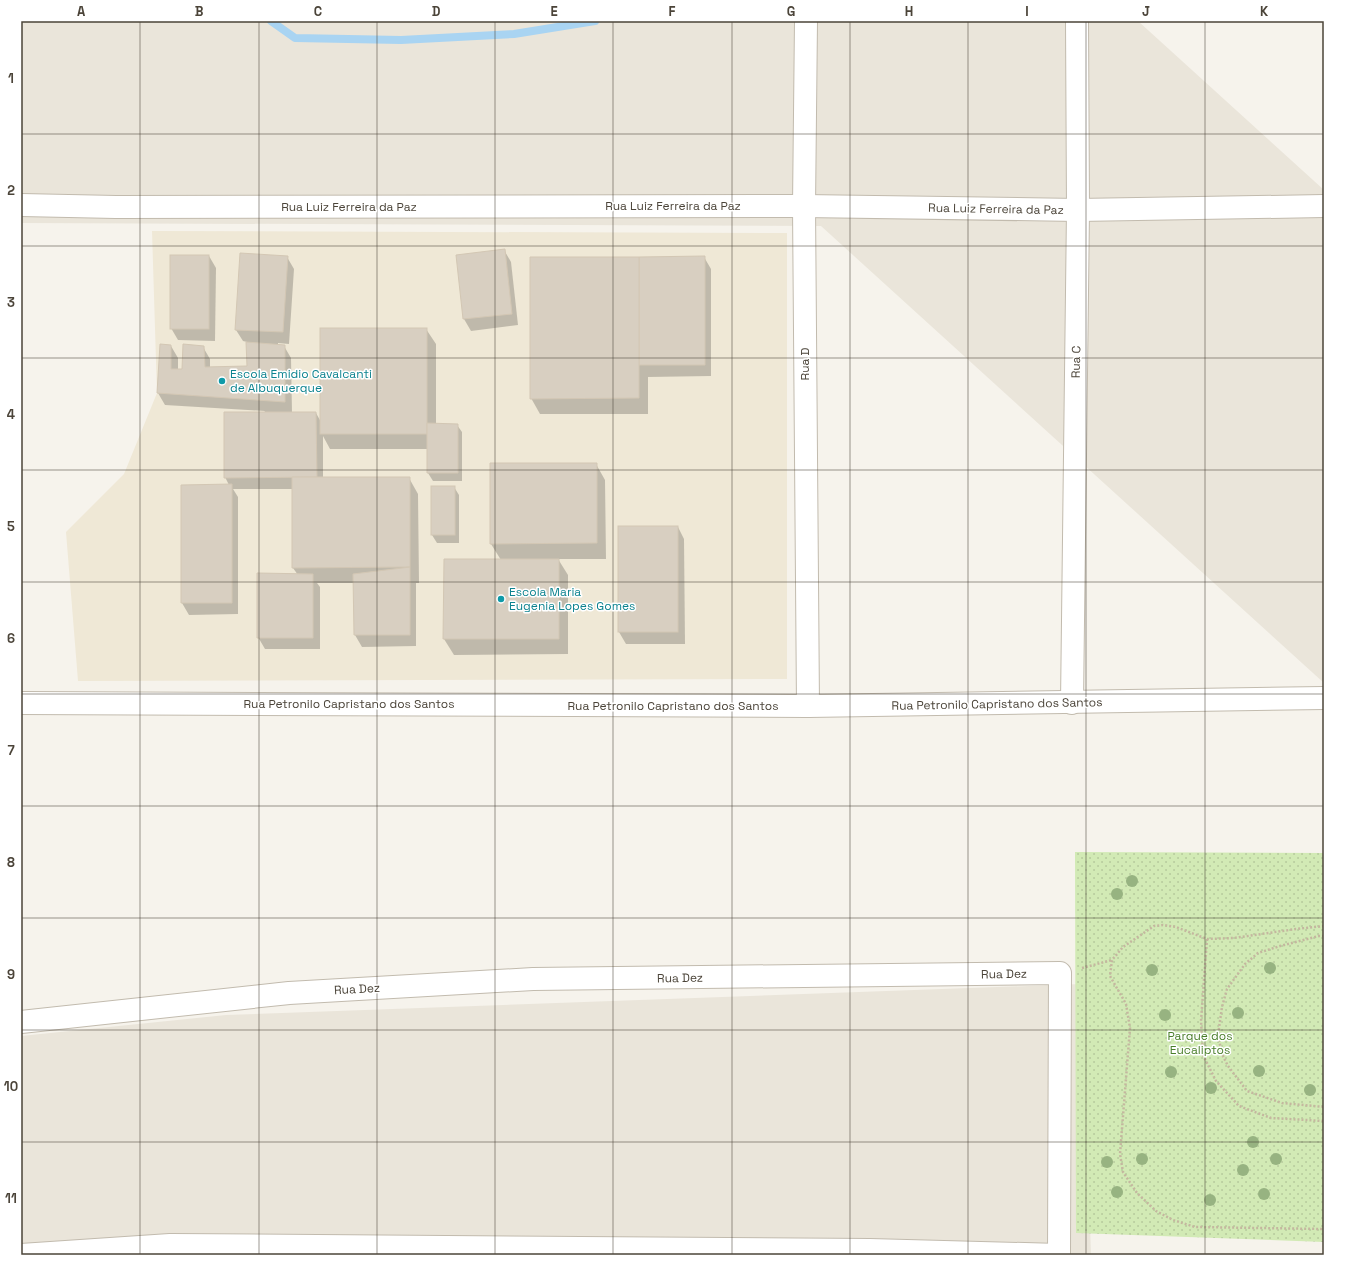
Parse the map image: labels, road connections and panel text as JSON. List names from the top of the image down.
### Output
{
  "streets": {
    "street": [
      "Rua Luiz Ferreira da Paz",
      "Rua C",
      "Rua D",
      "Rua Petronilo Capristano dos Santos",
      "Rua Dez"
    ]
  },
  "crossings": [
    ["Rua Luiz Ferreira da Paz", "Rua C"],
    ["Rua Luiz Ferreira da Paz", "Rua D"],
    ["Rua C", "Rua Petronilo Capristano dos Santos"],
    ["Rua D", "Rua Petronilo Capristano dos Santos"]
  ],
  "parks": ["Parque dos Eucaliptos"],
  "places": ["Escola Emidio Cavalcanti de Albuquerque", "Escola Maria Eugenia Lopes Gomes"],
  "grid": {
    "columns": [
      "A",
      "B",
      "C",
      "D",
      "E",
      "F",
      "G",
      "H",
      "I",
      "J",
      "K"
    ],
    "rows": [
      "1",
      "2",
      "3",
      "4",
      "5",
      "6",
      "7",
      "8",
      "9",
      "10",
      "11"
    ]
  }
}
